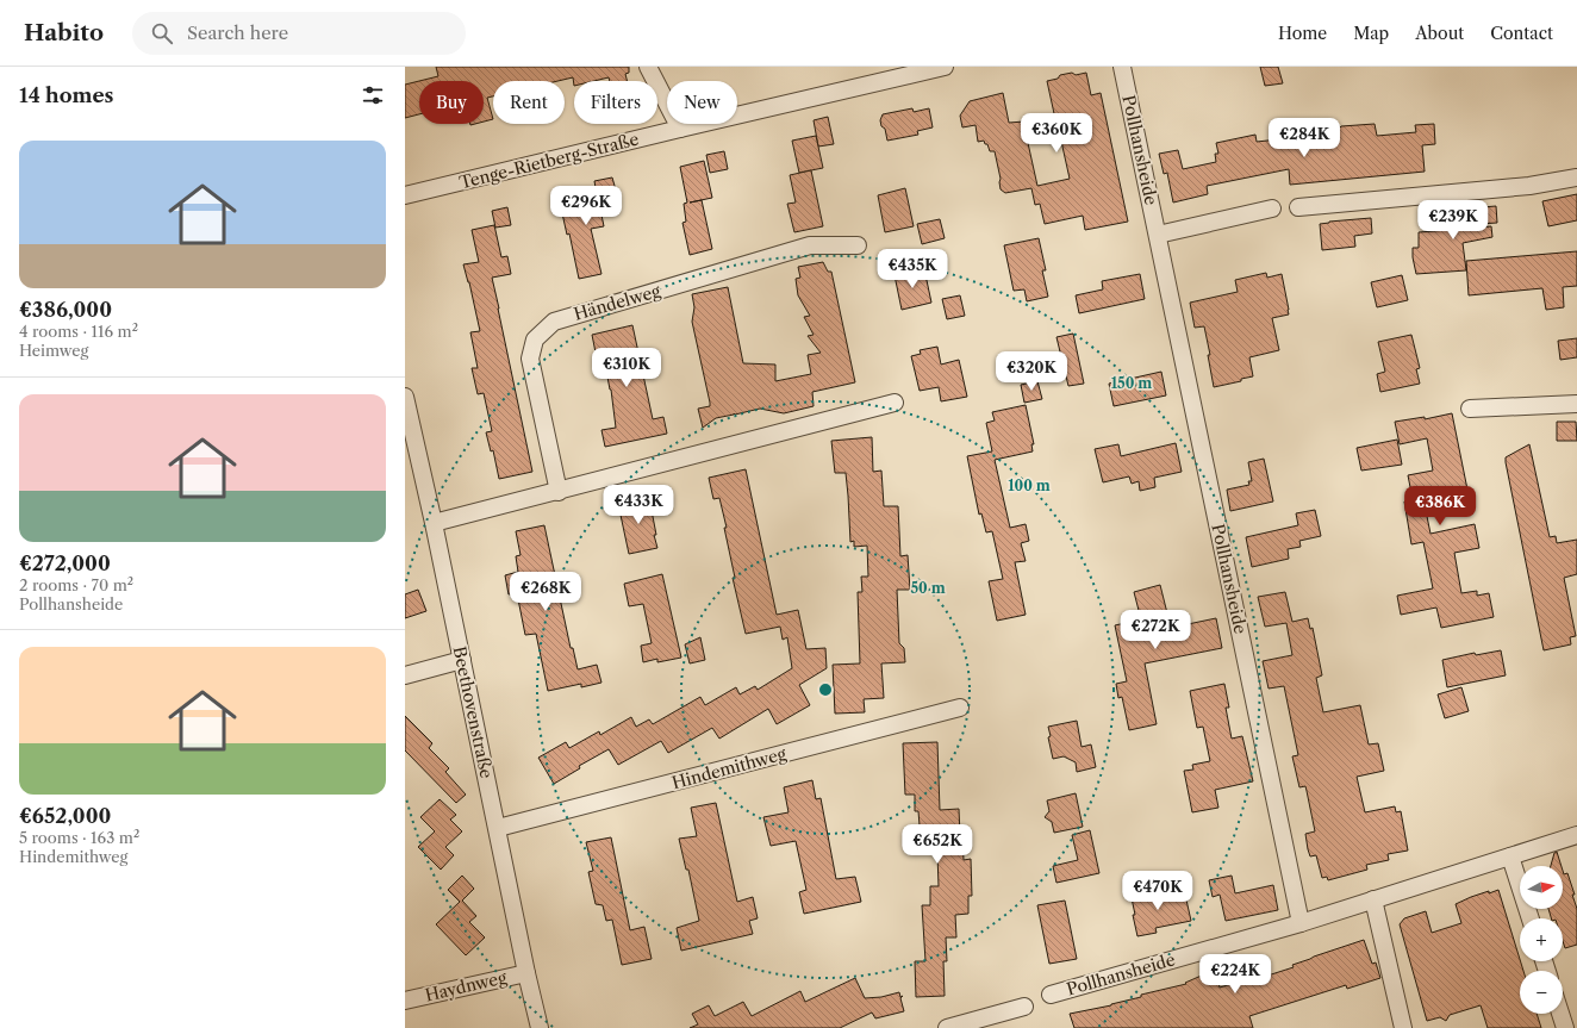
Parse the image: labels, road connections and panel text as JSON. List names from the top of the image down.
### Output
{
  "streets": {
    "street": [
      "Pollhansheide",
      "Tenge-Rietberg-Straße",
      "Händelweg",
      "Beethovenstraße",
      "Hindemithweg",
      "Haydnweg"
    ]
  },
  "crossings": [
    ["Beethovenstraße", "Hindemithweg"],
    ["Beethovenstraße", "Haydnweg"]
  ],
  "north": "right",
  "page": {
    "header": "Habito",
    "search": "Search here",
    "nav": [
      "Home",
      "Map",
      "About",
      "Contact"
    ],
    "heading": "14 homes",
    "chip": [
      "Buy",
      "Rent",
      "Filters",
      "New"
    ],
    "price": [
      "€360K",
      "€284K",
      "€296K",
      "€239K",
      "€435K",
      "€310K",
      "€320K",
      "€433K",
      "€386K",
      "€268K",
      "€272K",
      "€652K",
      "€470K",
      "€224K"
    ],
    "list": [
      {
        "name": "€386,000",
        "note": "4 rooms · 116 m² · Heimweg"
      },
      {
        "name": "€272,000",
        "note": "2 rooms · 70 m² · Pollhansheide"
      },
      {
        "name": "€652,000",
        "note": "5 rooms · 163 m² · Hindemithweg"
      }
    ],
    "map_buttons": ["+", "−"]
  },
  "rings": ["150 m", "100 m", "50 m"]
}
